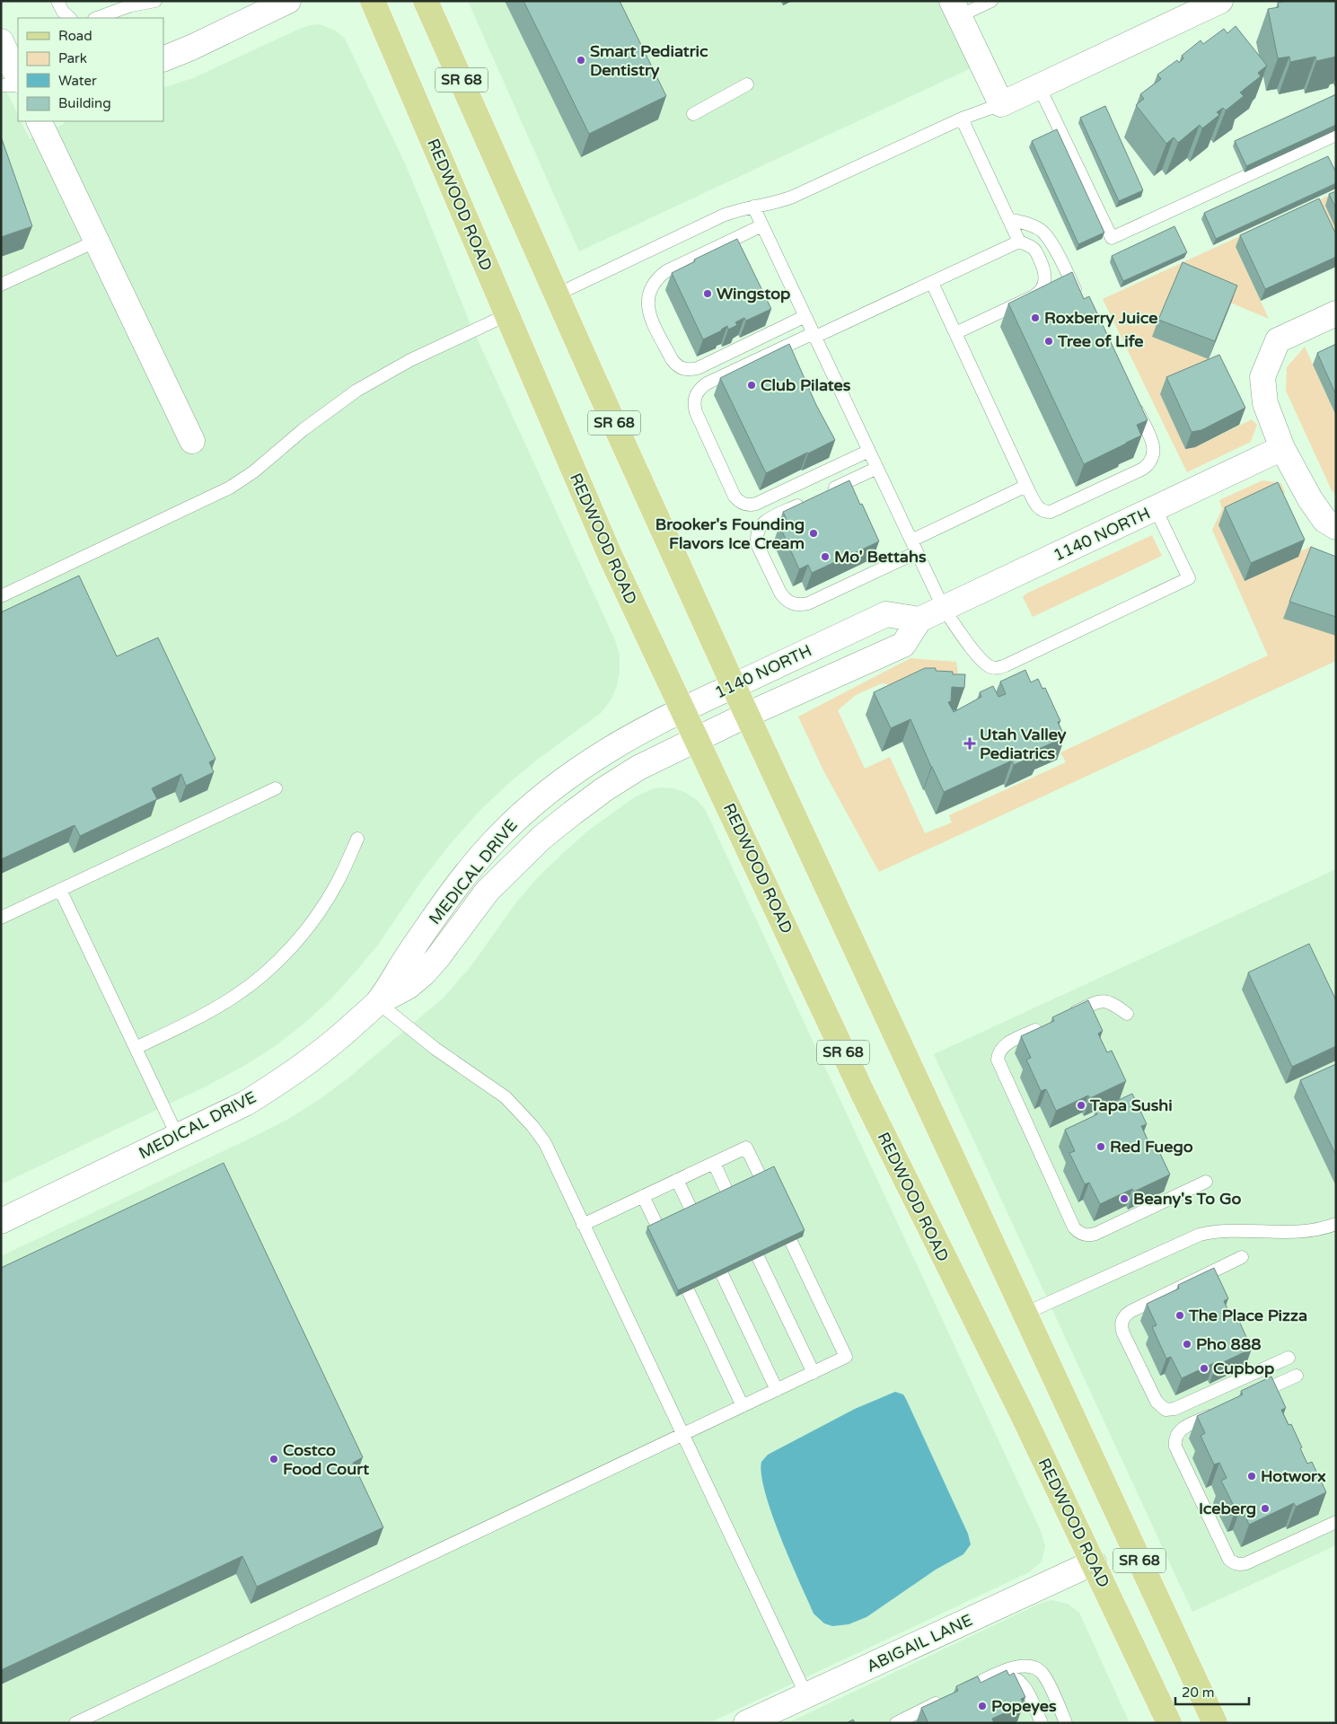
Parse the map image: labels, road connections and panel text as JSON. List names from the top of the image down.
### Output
{
  "streets": {
    "main road": ["SR 68", "REDWOOD ROAD"],
    "street": ["1140 NORTH", "MEDICAL DRIVE", "ABIGAIL LANE"]
  },
  "crossings": [
    ["SR 68", "1140 NORTH"],
    ["REDWOOD ROAD", "1140 NORTH"],
    ["REDWOOD ROAD", "MEDICAL DRIVE"],
    ["REDWOOD ROAD", "ABIGAIL LANE"],
    ["1140 NORTH", "MEDICAL DRIVE"]
  ],
  "places": {
    "other": [
      "Smart Pediatric Dentistry",
      "Wingstop",
      "Roxberry Juice",
      "Tree of Life",
      "Club Pilates",
      "Brooker's Founding Flavors Ice Cream",
      "Mo' Bettahs",
      "Tapa Sushi",
      "Red Fuego",
      "Beany's To Go",
      "The Place Pizza",
      "Pho 888",
      "Cupbop",
      "Costco Food Court",
      "Hotworx",
      "Iceberg",
      "Popeyes"
    ],
    "health": ["Utah Valley Pediatrics"]
  },
  "legend": [
    "Road",
    "Park",
    "Water",
    "Building"
  ],
  "scale_bar": "20 m"
}
